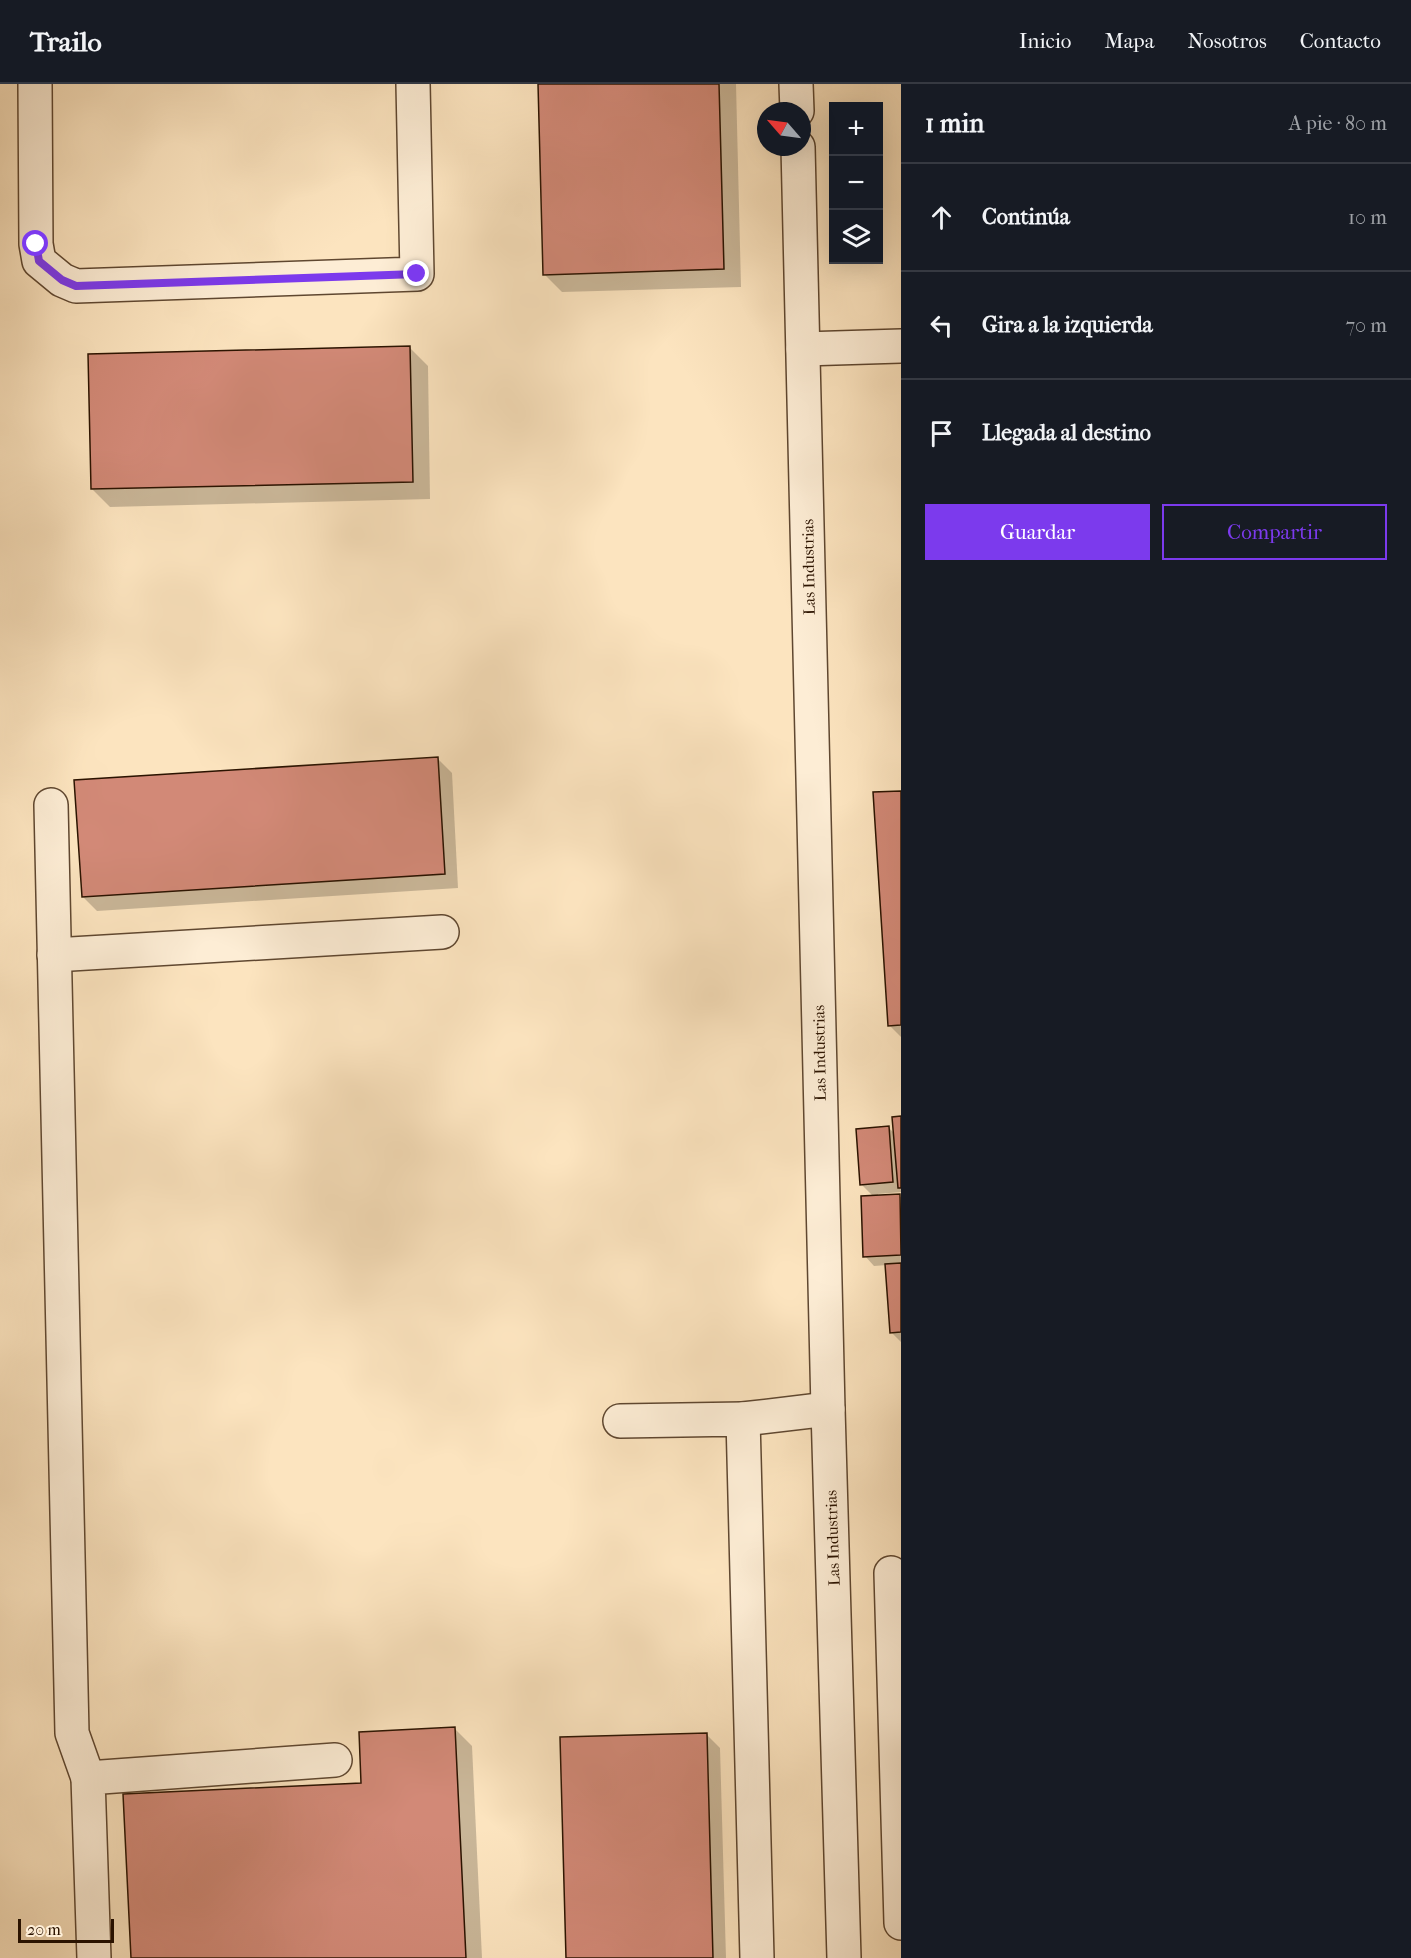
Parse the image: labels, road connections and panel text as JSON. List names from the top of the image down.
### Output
{
  "streets": {
    "street": ["Las Industrias"]
  },
  "scale_bar": "20 m",
  "north": "top left",
  "page": {
    "header": "Trailo",
    "nav": [
      "Inicio",
      "Mapa",
      "Nosotros",
      "Contacto"
    ],
    "heading": ["1 min", "A pie · 80 m"],
    "map_buttons": ["+", "−"],
    "list": [
      ["Continúa", "10 m"],
      ["Gira a la izquierda", "70 m"],
      "Llegada al destino"
    ],
    "buttons": ["Guardar", "Compartir"],
    "scale": "20 m"
  }
}
